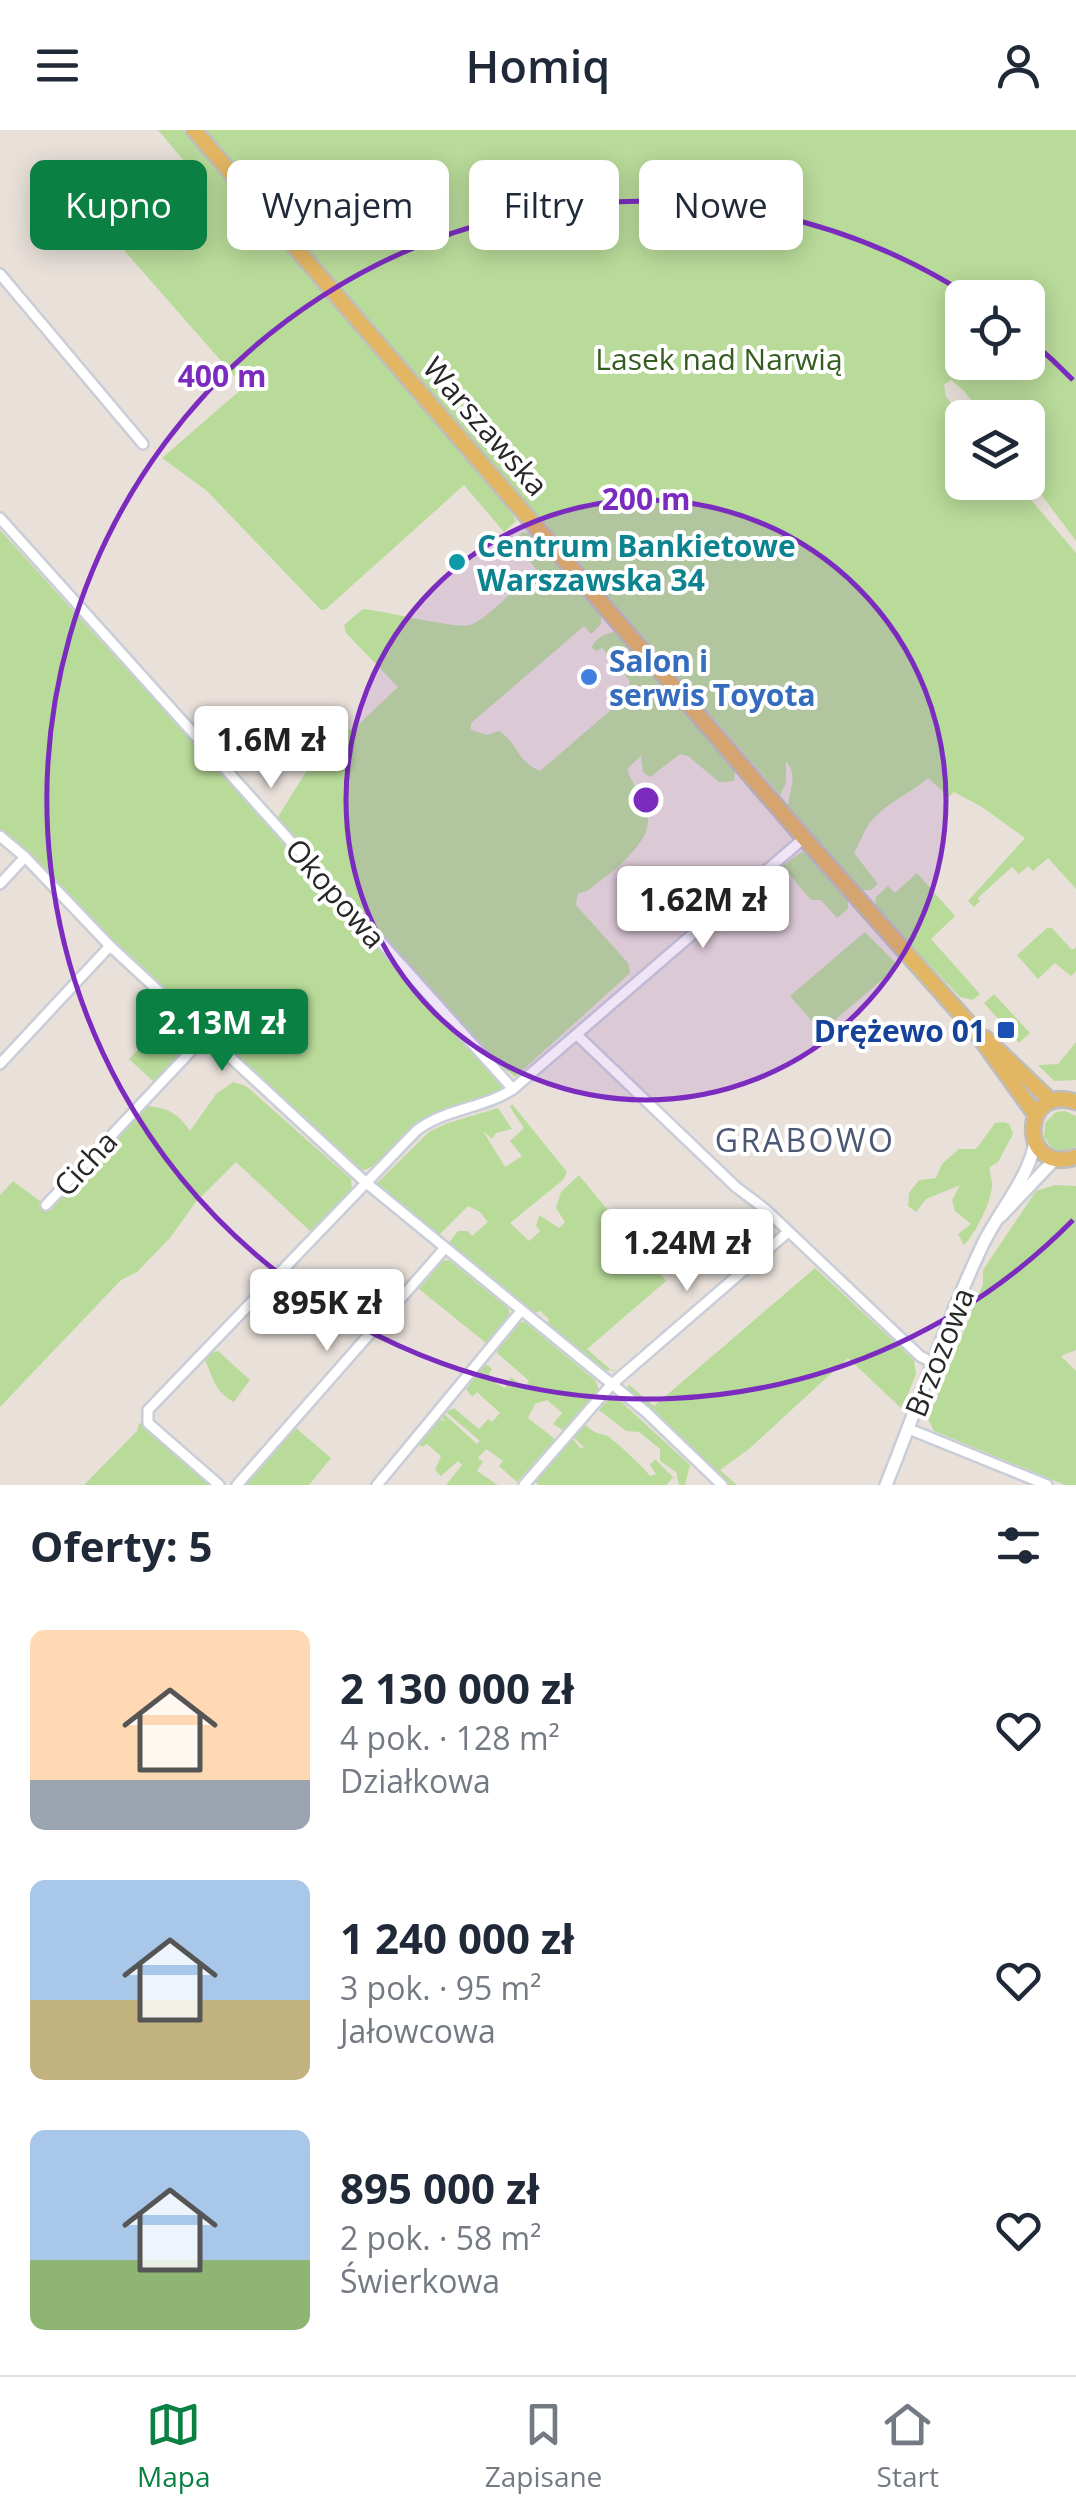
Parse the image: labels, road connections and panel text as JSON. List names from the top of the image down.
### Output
{
  "streets": {
    "main road": ["Warszawska", "Brzozowa"],
    "street": ["Okopowa", "Cicha"]
  },
  "districts": ["GRABOWO"],
  "parks": ["Lasek nad Narwią"],
  "places": {
    "other": ["Centrum Bankietowe Warszawska 34", "Salon i serwis Toyota"],
    "transit": ["Drężewo 01"]
  },
  "page": {
    "header": "Homiq",
    "chip": [
      "Kupno",
      "Wynajem",
      "Filtry",
      "Nowe"
    ],
    "price": [
      "1.6M zł",
      "1.62M zł",
      "2.13M zł",
      "1.24M zł",
      "895K zł"
    ],
    "heading": "Oferty: 5",
    "list": [
      {
        "name": "2 130 000 zł",
        "note": "4 pok. · 128 m² · Działkowa"
      },
      {
        "name": "1 240 000 zł",
        "note": "3 pok. · 95 m² · Jałowcowa"
      },
      {
        "name": "895 000 zł",
        "note": "2 pok. · 58 m² · Świerkowa"
      }
    ],
    "tabs": ["Mapa", "Zapisane", "Start"]
  },
  "rings": ["400 m", "200 m"]
}
